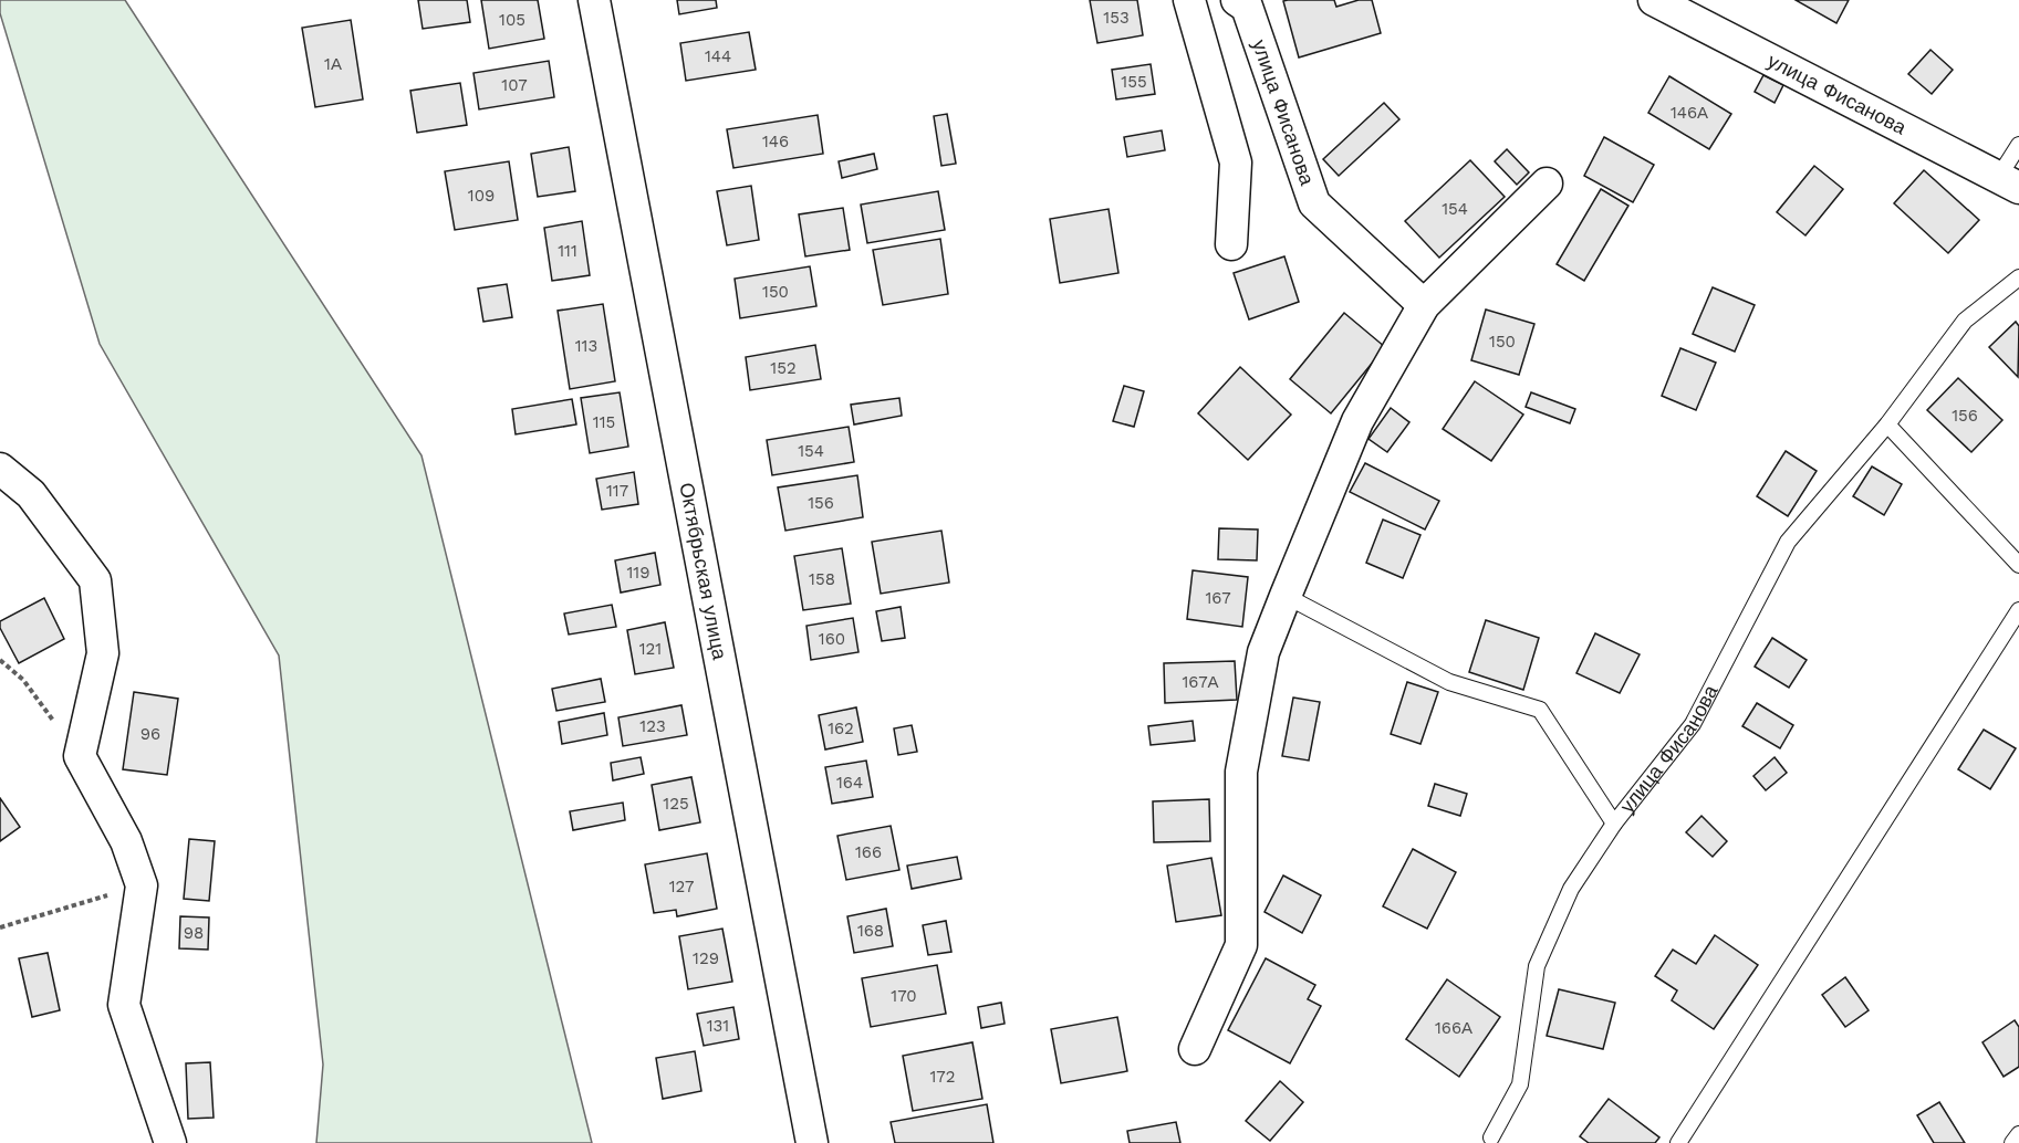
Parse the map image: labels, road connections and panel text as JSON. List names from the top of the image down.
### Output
{
  "streets": {
    "street": ["улица Фисанова", "Октябрьская улица"]
  },
  "house_numbers": [
    "153",
    "105",
    "144",
    "1А",
    "155",
    "107",
    "146А",
    "146",
    "109",
    "154",
    "111",
    "150",
    "150",
    "113",
    "152",
    "156",
    "115",
    "154",
    "117",
    "156",
    "119",
    "158",
    "167",
    "160",
    "121",
    "167А",
    "123",
    "162",
    "96",
    "164",
    "125",
    "166",
    "127",
    "168",
    "98",
    "129",
    "170",
    "131",
    "166А",
    "172"
  ]
}
